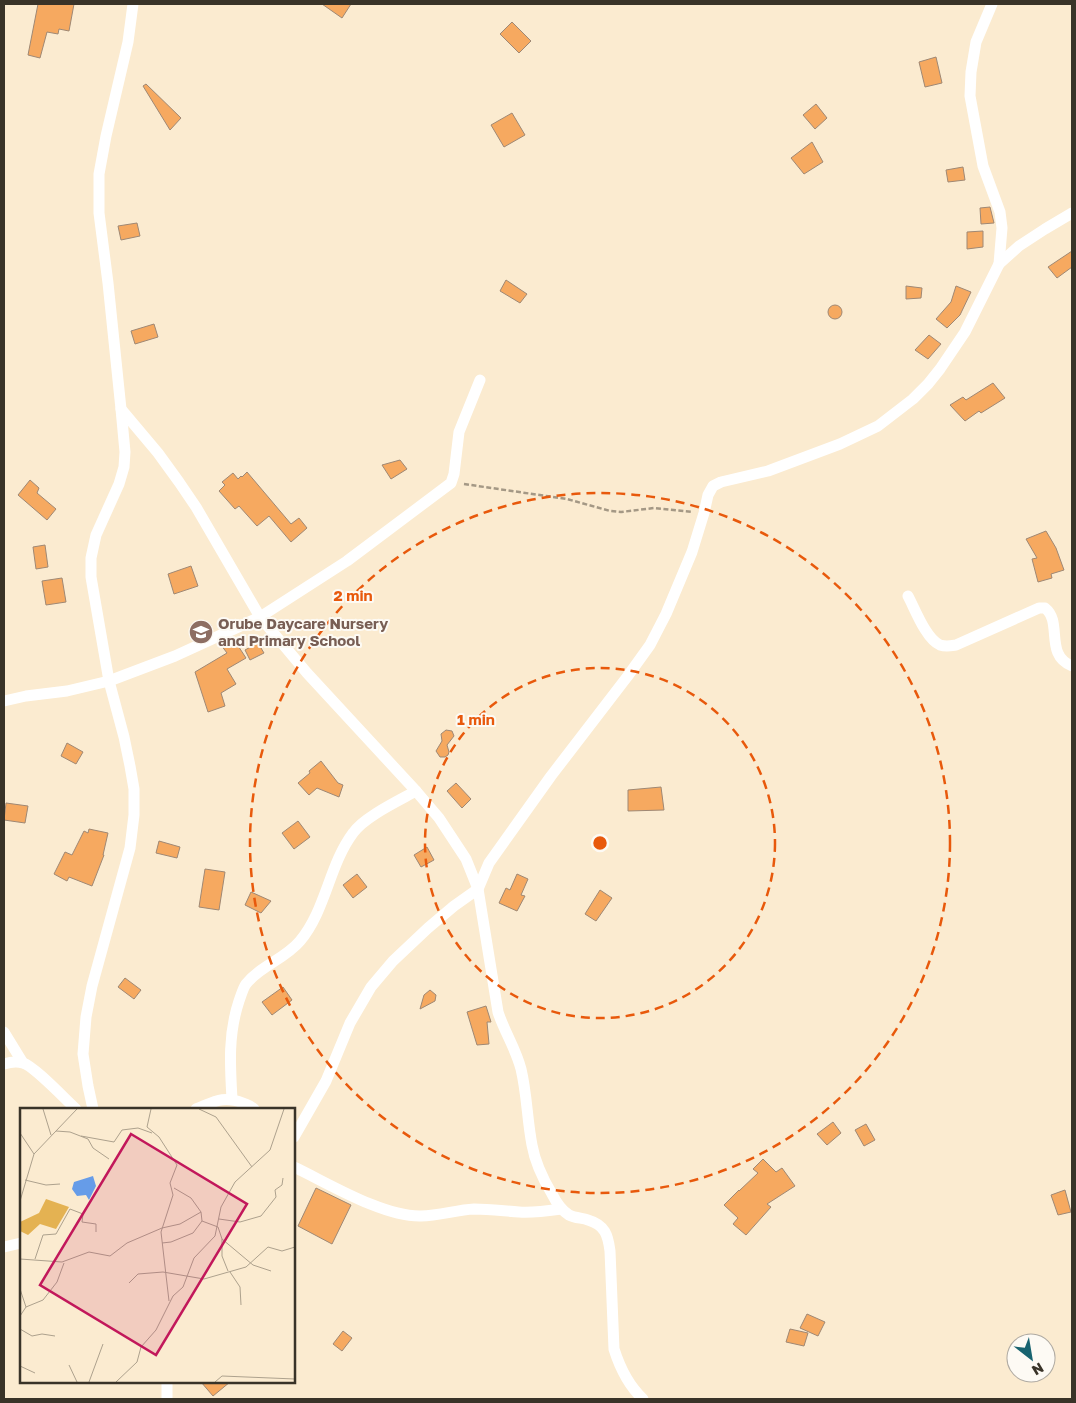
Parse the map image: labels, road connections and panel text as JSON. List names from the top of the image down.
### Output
{
  "places": {
    "school or university": ["Orube Daycare Nursery and Primary School"]
  },
  "north": "bottom right",
  "rings": ["2 min", "1 min"]
}
